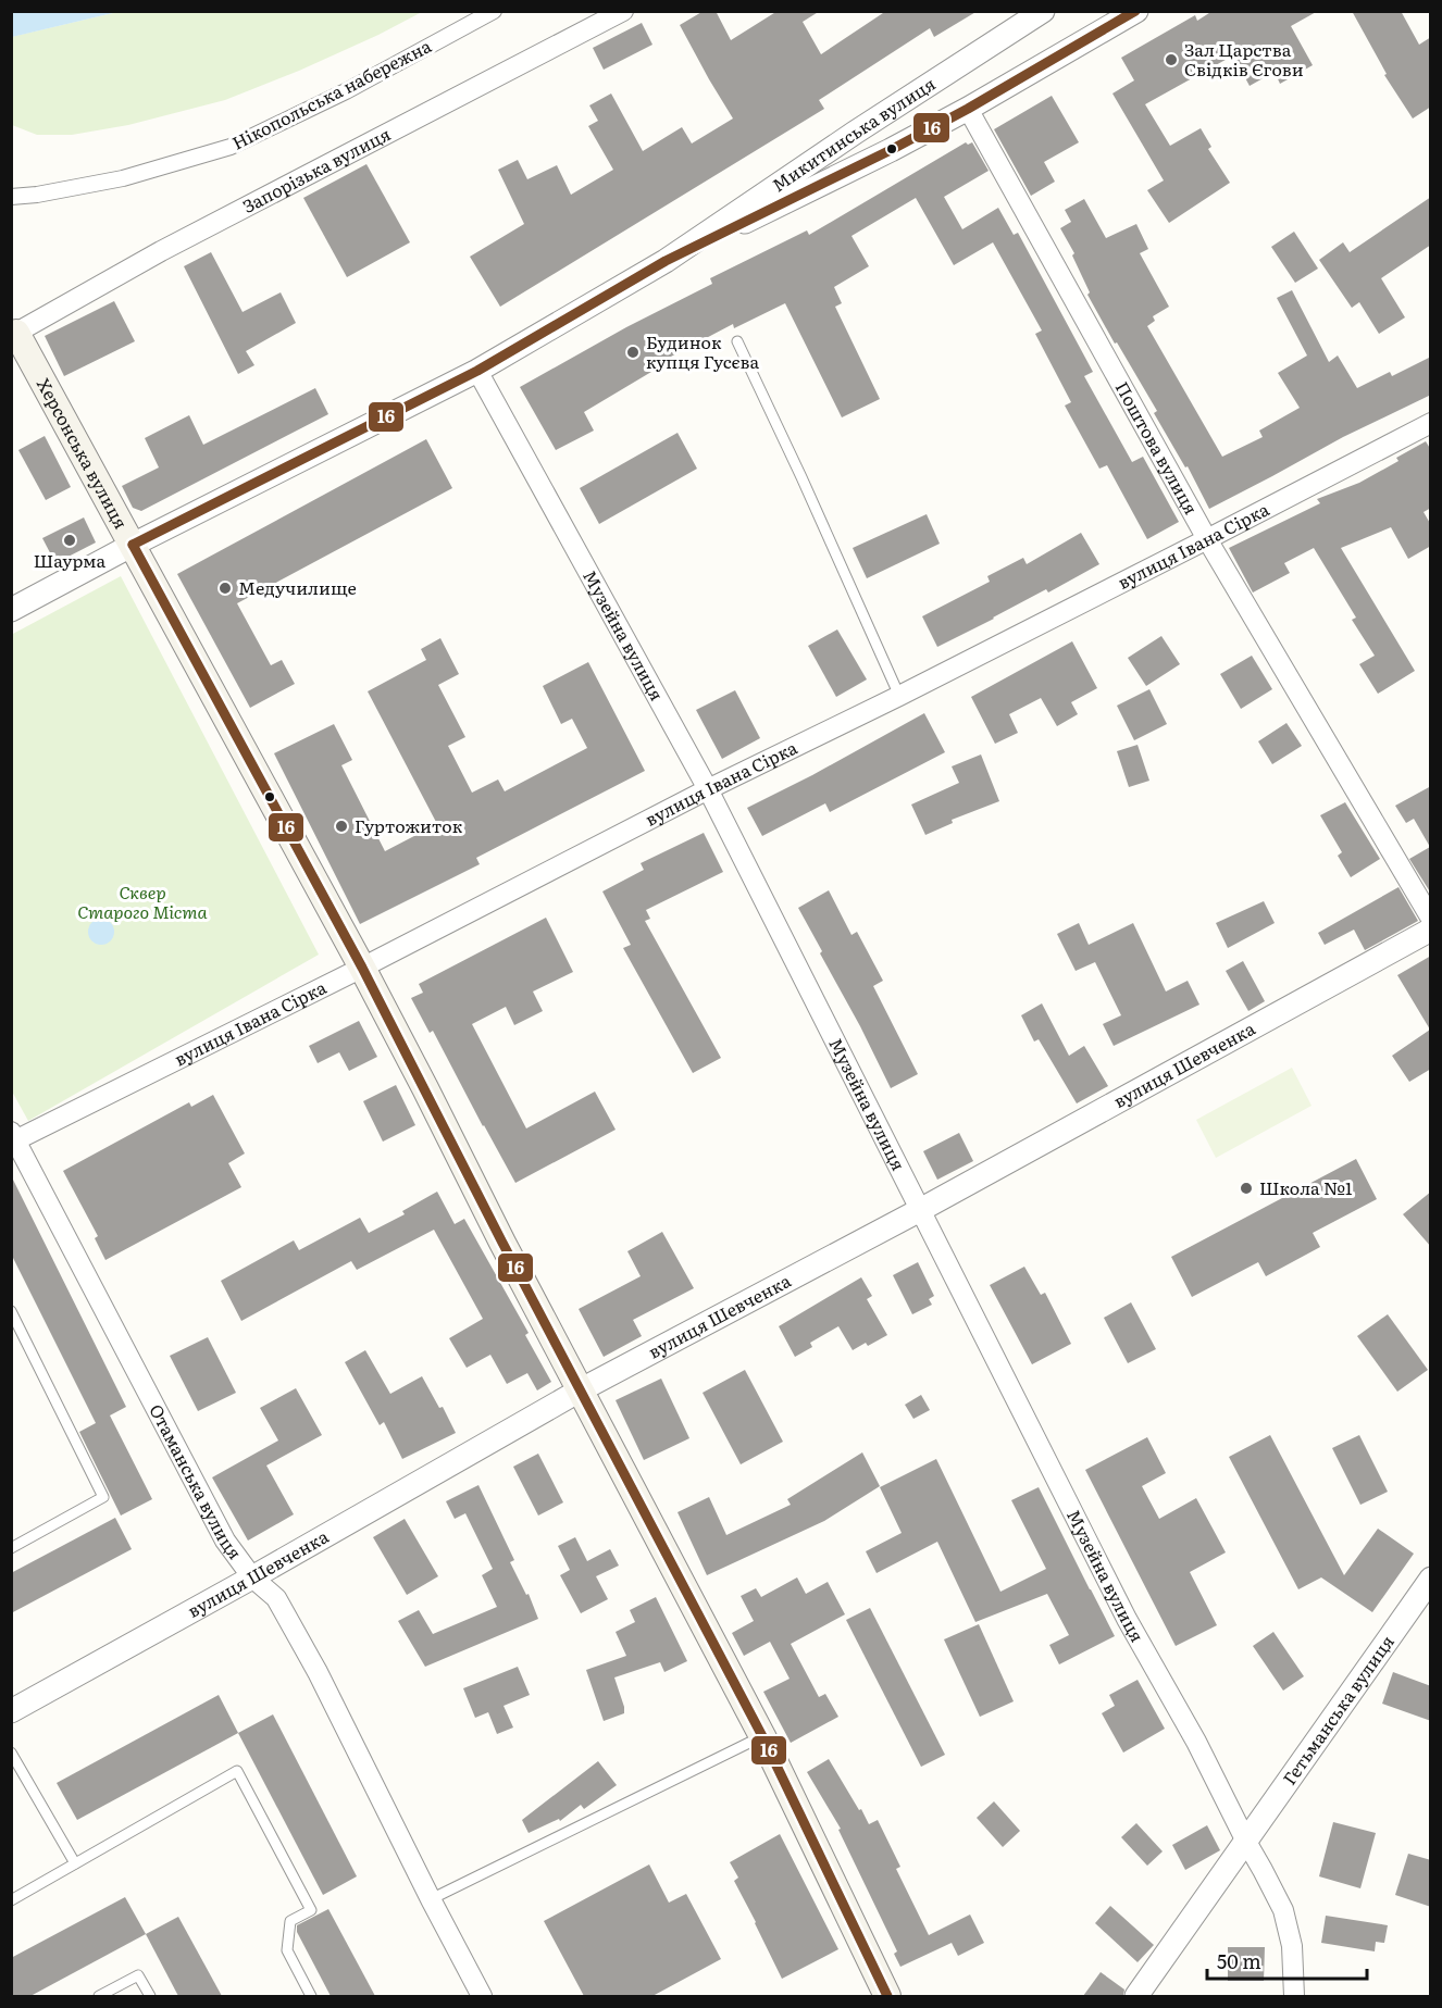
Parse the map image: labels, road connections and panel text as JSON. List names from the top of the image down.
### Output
{
  "streets": {
    "main road": ["Херсонська вулиця"],
    "street": [
      "Нікопольська набережна",
      "Микитинська вулиця",
      "Запорізька вулиця",
      "Поштова вулиця",
      "вулиця Івана Сірка",
      "Музейна вулиця",
      "вулиця Шевченка",
      "Отаманська вулиця",
      "Гетьманська вулиця"
    ]
  },
  "crossings": [
    ["Микитинська вулиця", "Поштова вулиця"],
    ["Микитинська вулиця", "Херсонська вулиця"],
    ["Микитинська вулиця", "Музейна вулиця"],
    ["Запорізька вулиця", "Херсонська вулиця"],
    ["Поштова вулиця", "вулиця Івана Сірка"],
    ["Херсонська вулиця", "вулиця Івана Сірка"],
    ["Херсонська вулиця", "вулиця Шевченка"],
    ["вулиця Івана Сірка", "Музейна вулиця"],
    ["вулиця Івана Сірка", "Отаманська вулиця"],
    ["Музейна вулиця", "вулиця Шевченка"],
    ["Музейна вулиця", "Гетьманська вулиця"],
    ["вулиця Шевченка", "Отаманська вулиця"]
  ],
  "parks": ["Сквер Старого Міста"],
  "places": [
    "Зал Царства Свідків Єгови",
    "Будинок купця Гусєва",
    "Шаурма",
    "Медучилище",
    "Гуртожиток",
    "Школа №1"
  ],
  "lines": ["transit line 16"],
  "scale_bar": "50 m"
}
